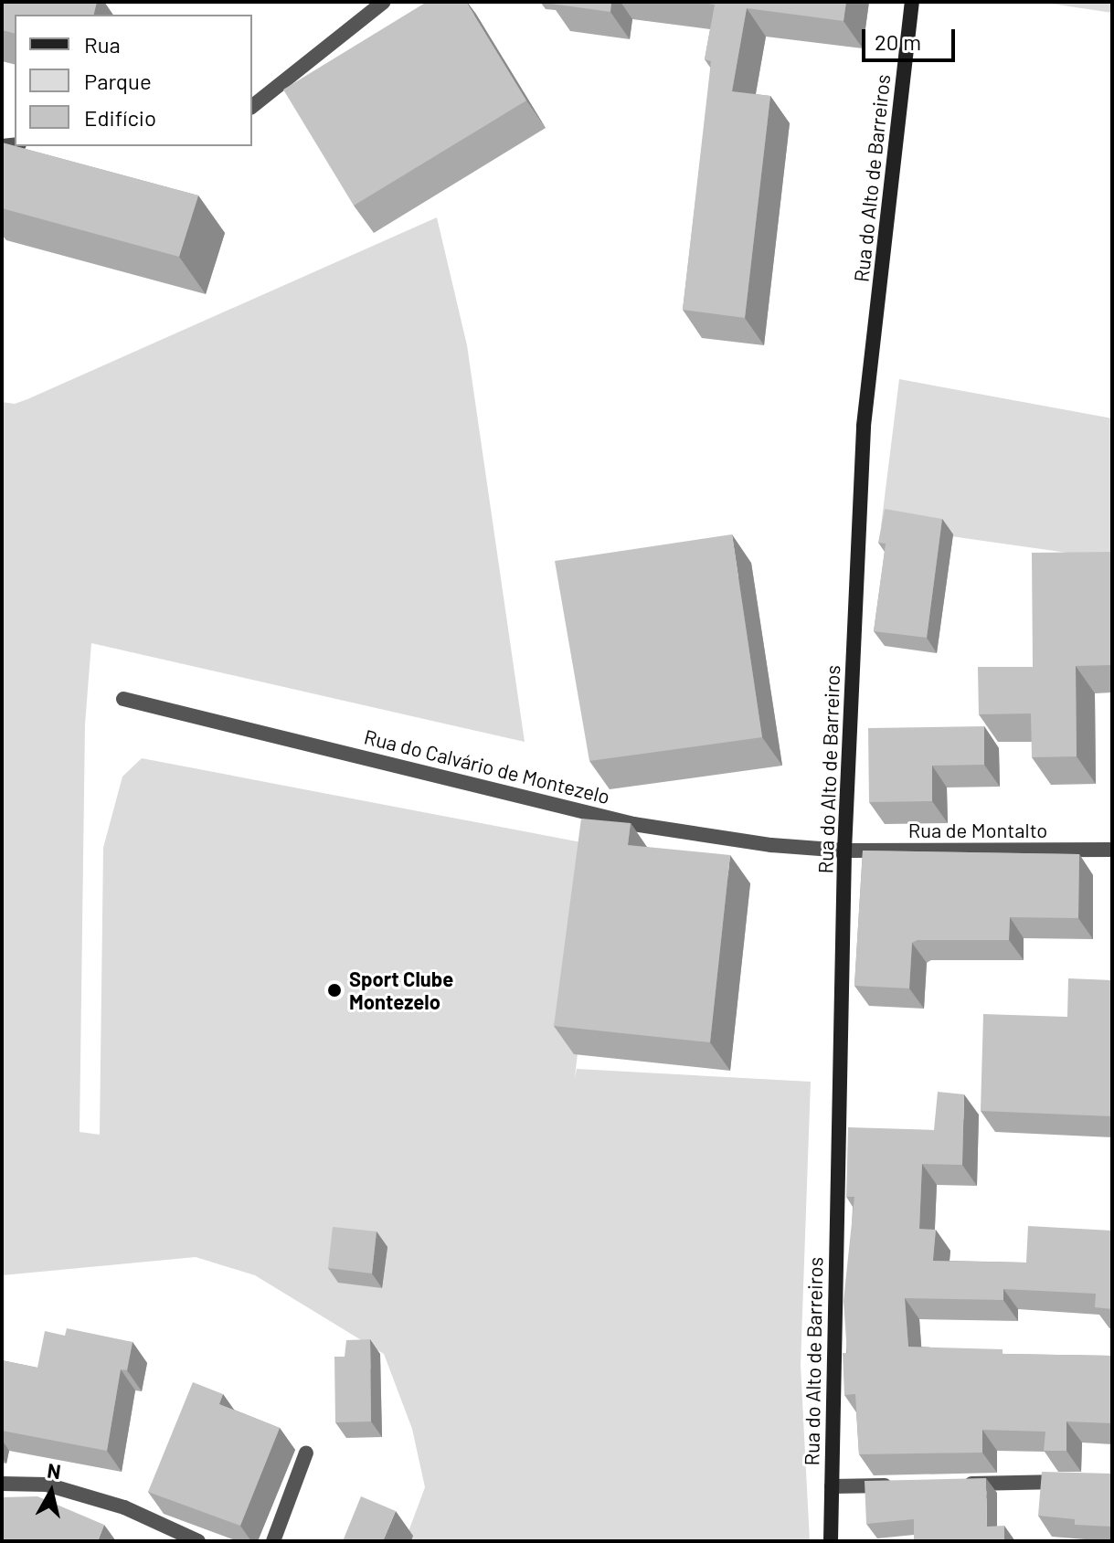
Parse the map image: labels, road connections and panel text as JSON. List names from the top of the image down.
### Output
{
  "streets": {
    "street": ["Rua do Alto de Barreiros", "Rua do Calvário de Montezelo", "Rua de Montalto"]
  },
  "crossings": [
    ["Rua do Alto de Barreiros", "Rua do Calvário de Montezelo"],
    ["Rua do Alto de Barreiros", "Rua de Montalto"],
    ["Rua do Calvário de Montezelo", "Rua de Montalto"]
  ],
  "places": ["Sport Clube Montezelo"],
  "legend": ["Rua", "Parque", "Edifício"],
  "scale_bar": "20 m",
  "north": "top"
}
